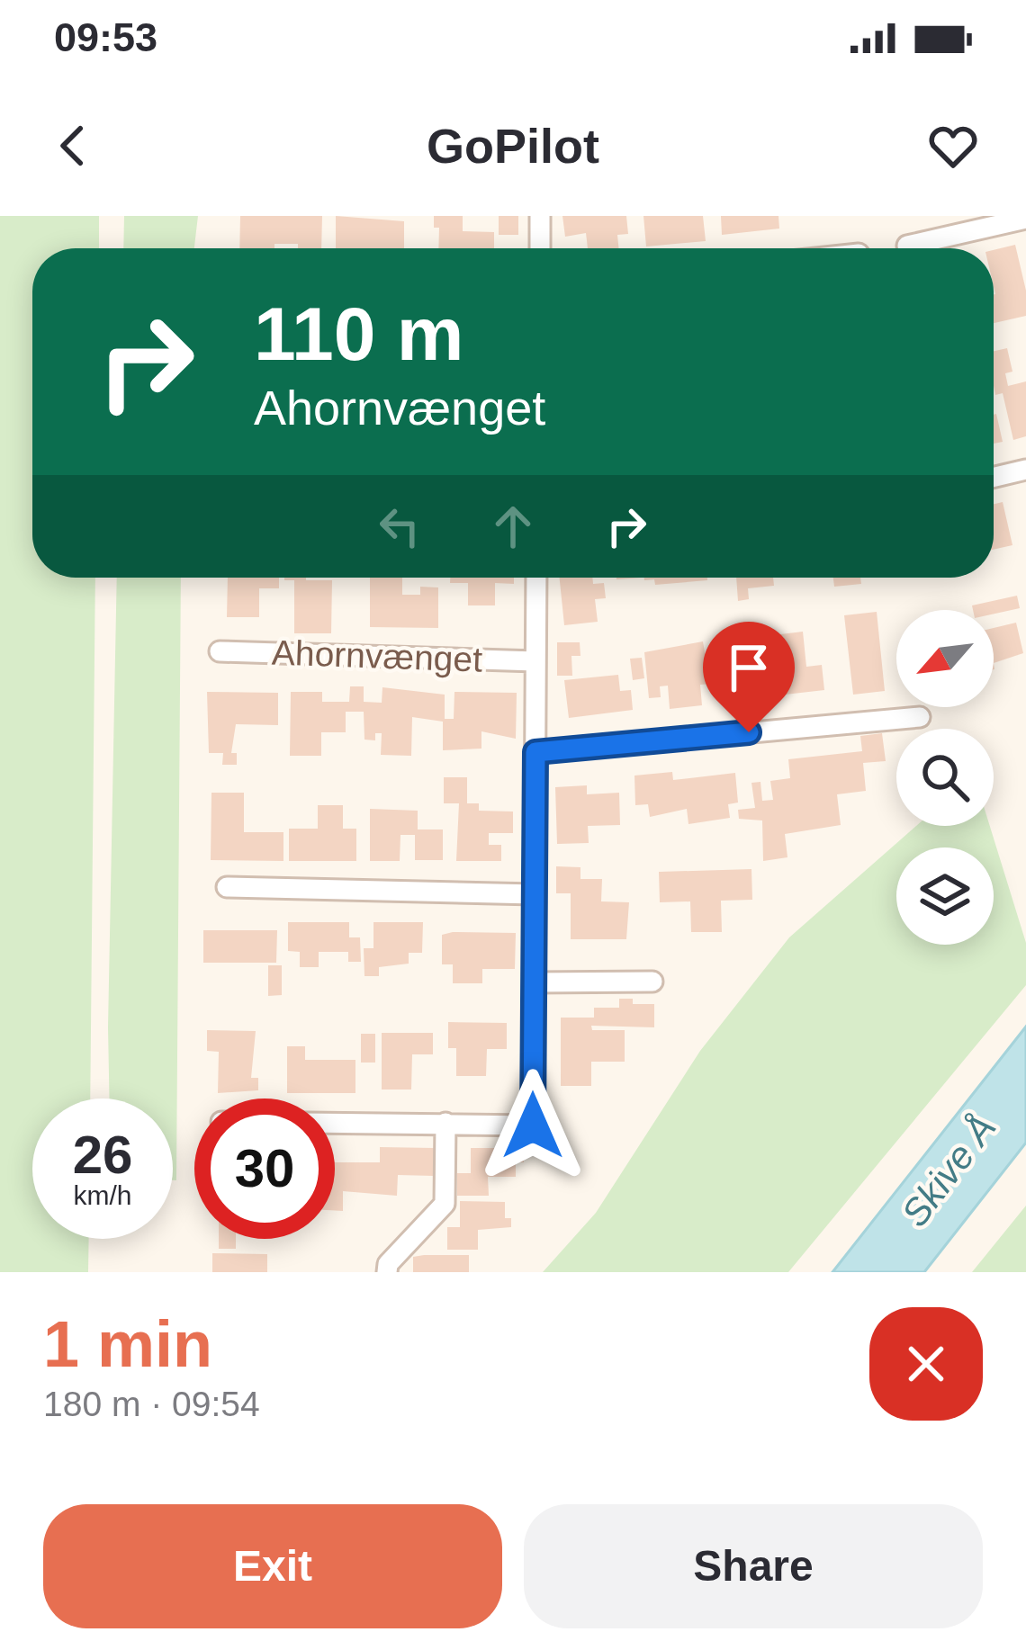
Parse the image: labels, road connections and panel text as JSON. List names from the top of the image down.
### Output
{
  "streets": {
    "street": ["Ahornvænget"]
  },
  "water": ["Skive Å"],
  "north": "bottom left",
  "page": {
    "status": "09:53",
    "header": "GoPilot",
    "turn": ["110 m", "Ahornvænget"],
    "speed": "26 km/h",
    "limit": "30",
    "heading": ["1 min", "180 m · 09:54"],
    "buttons": ["Exit", "Share"]
  }
}
